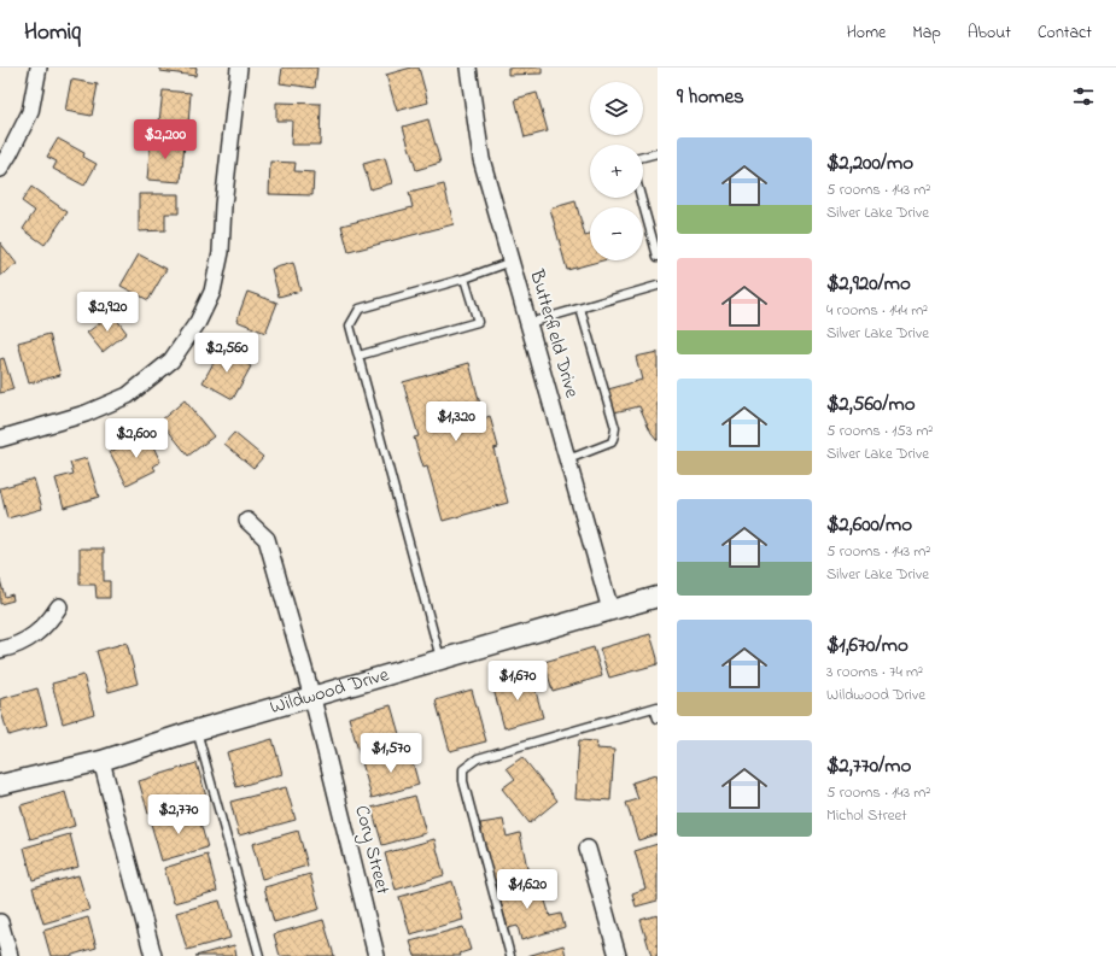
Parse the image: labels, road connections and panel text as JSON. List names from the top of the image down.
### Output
{
  "streets": {
    "street": ["Butterfield Drive", "Wildwood Drive", "Cory Street"]
  },
  "crossings": [
    ["Butterfield Drive", "Wildwood Drive"],
    ["Wildwood Drive", "Cory Street"]
  ],
  "page": {
    "header": "Homiq",
    "nav": [
      "Home",
      "Map",
      "About",
      "Contact"
    ],
    "heading": "9 homes",
    "map_buttons": ["+", "−"],
    "price": [
      "$2,200",
      "$2,920",
      "$2,560",
      "$1,320",
      "$2,600",
      "$1,670",
      "$1,570",
      "$2,770",
      "$1,620"
    ],
    "list": [
      {
        "name": "$2,200/mo",
        "note": "5 rooms · 143 m² · Silver Lake Drive"
      },
      {
        "name": "$2,920/mo",
        "note": "4 rooms · 144 m² · Silver Lake Drive"
      },
      {
        "name": "$2,560/mo",
        "note": "5 rooms · 153 m² · Silver Lake Drive"
      },
      {
        "name": "$2,600/mo",
        "note": "5 rooms · 143 m² · Silver Lake Drive"
      },
      {
        "name": "$1,670/mo",
        "note": "3 rooms · 74 m² · Wildwood Drive"
      },
      {
        "name": "$2,770/mo",
        "note": "5 rooms · 143 m² · Michol Street"
      }
    ]
  }
}
